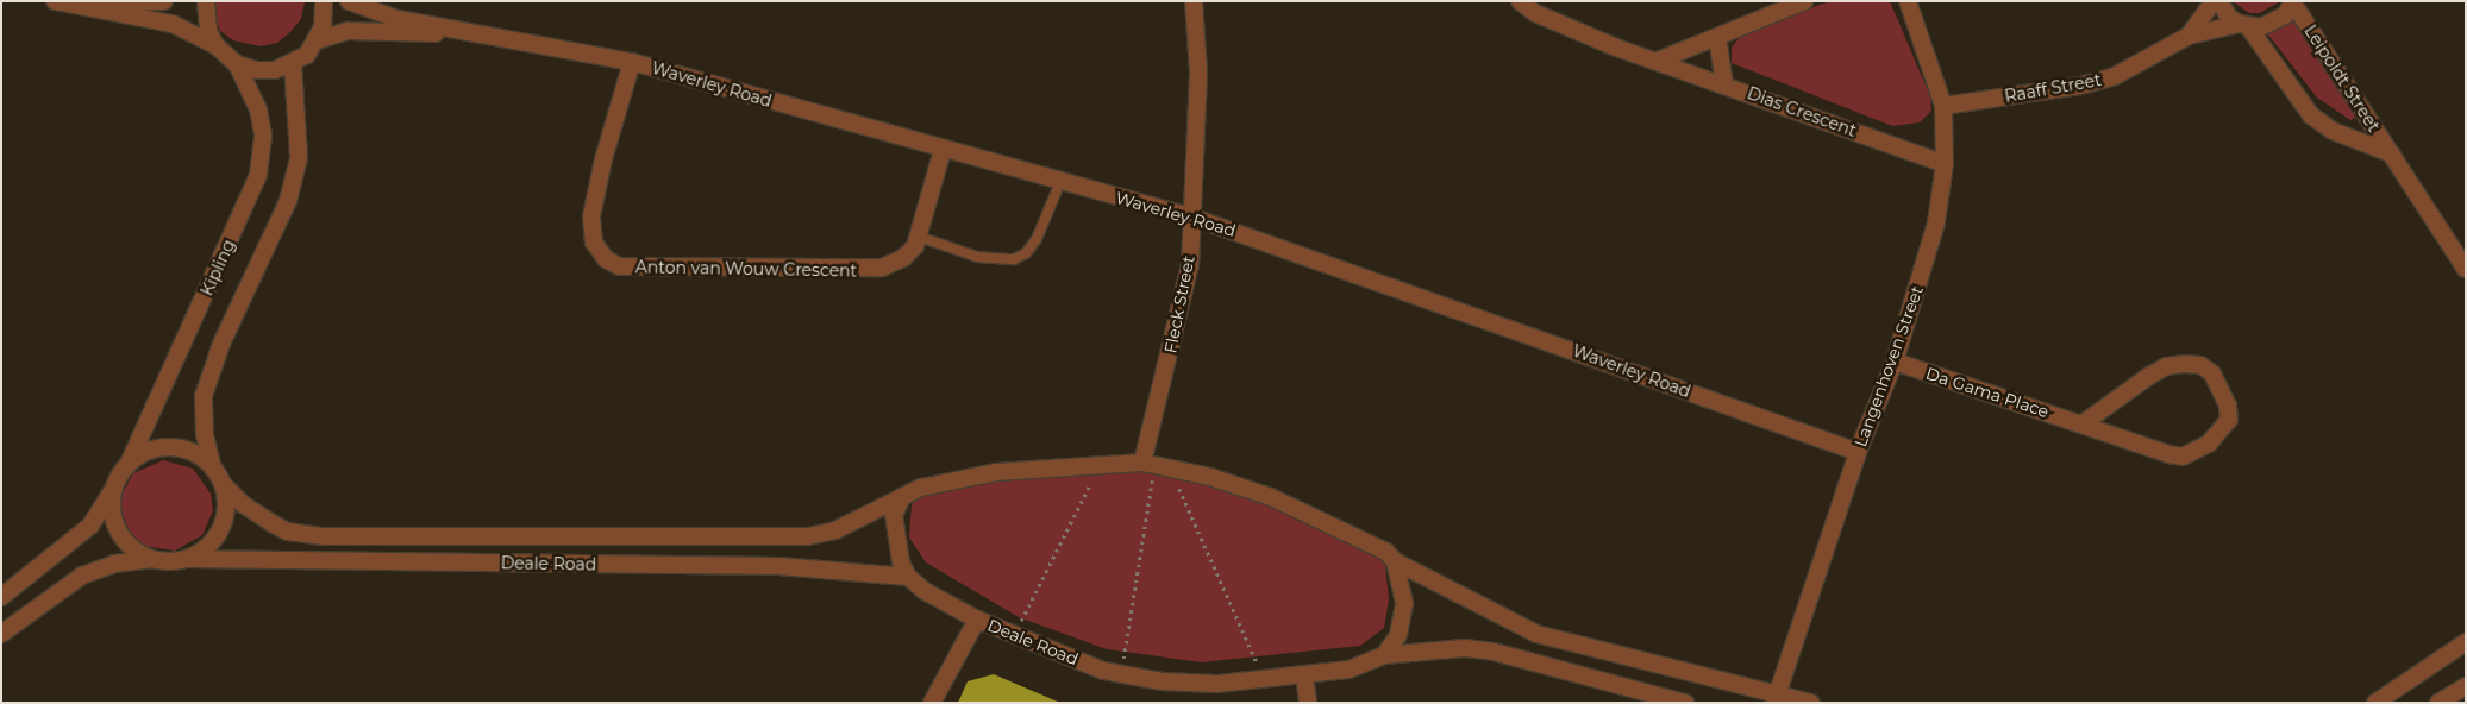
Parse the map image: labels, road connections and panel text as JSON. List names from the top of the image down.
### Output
{
  "streets": {
    "street": [
      "Leipoldt Street",
      "Waverley Road",
      "Raaff Street",
      "Dias Crescent",
      "Kipling",
      "Anton van Wouw Crescent",
      "Fleck Street",
      "Langenhoven Street",
      "Da Gama Place",
      "Deale Road"
    ]
  },
  "crossings": [
    ["Leipoldt Street", "Raaff Street"],
    ["Waverley Road", "Anton van Wouw Crescent"],
    ["Waverley Road", "Fleck Street"],
    ["Waverley Road", "Langenhoven Street"],
    ["Raaff Street", "Langenhoven Street"],
    ["Dias Crescent", "Langenhoven Street"],
    ["Kipling", "Deale Road"],
    ["Fleck Street", "Deale Road"],
    ["Langenhoven Street", "Da Gama Place"],
    ["Langenhoven Street", "Deale Road"]
  ]
}
